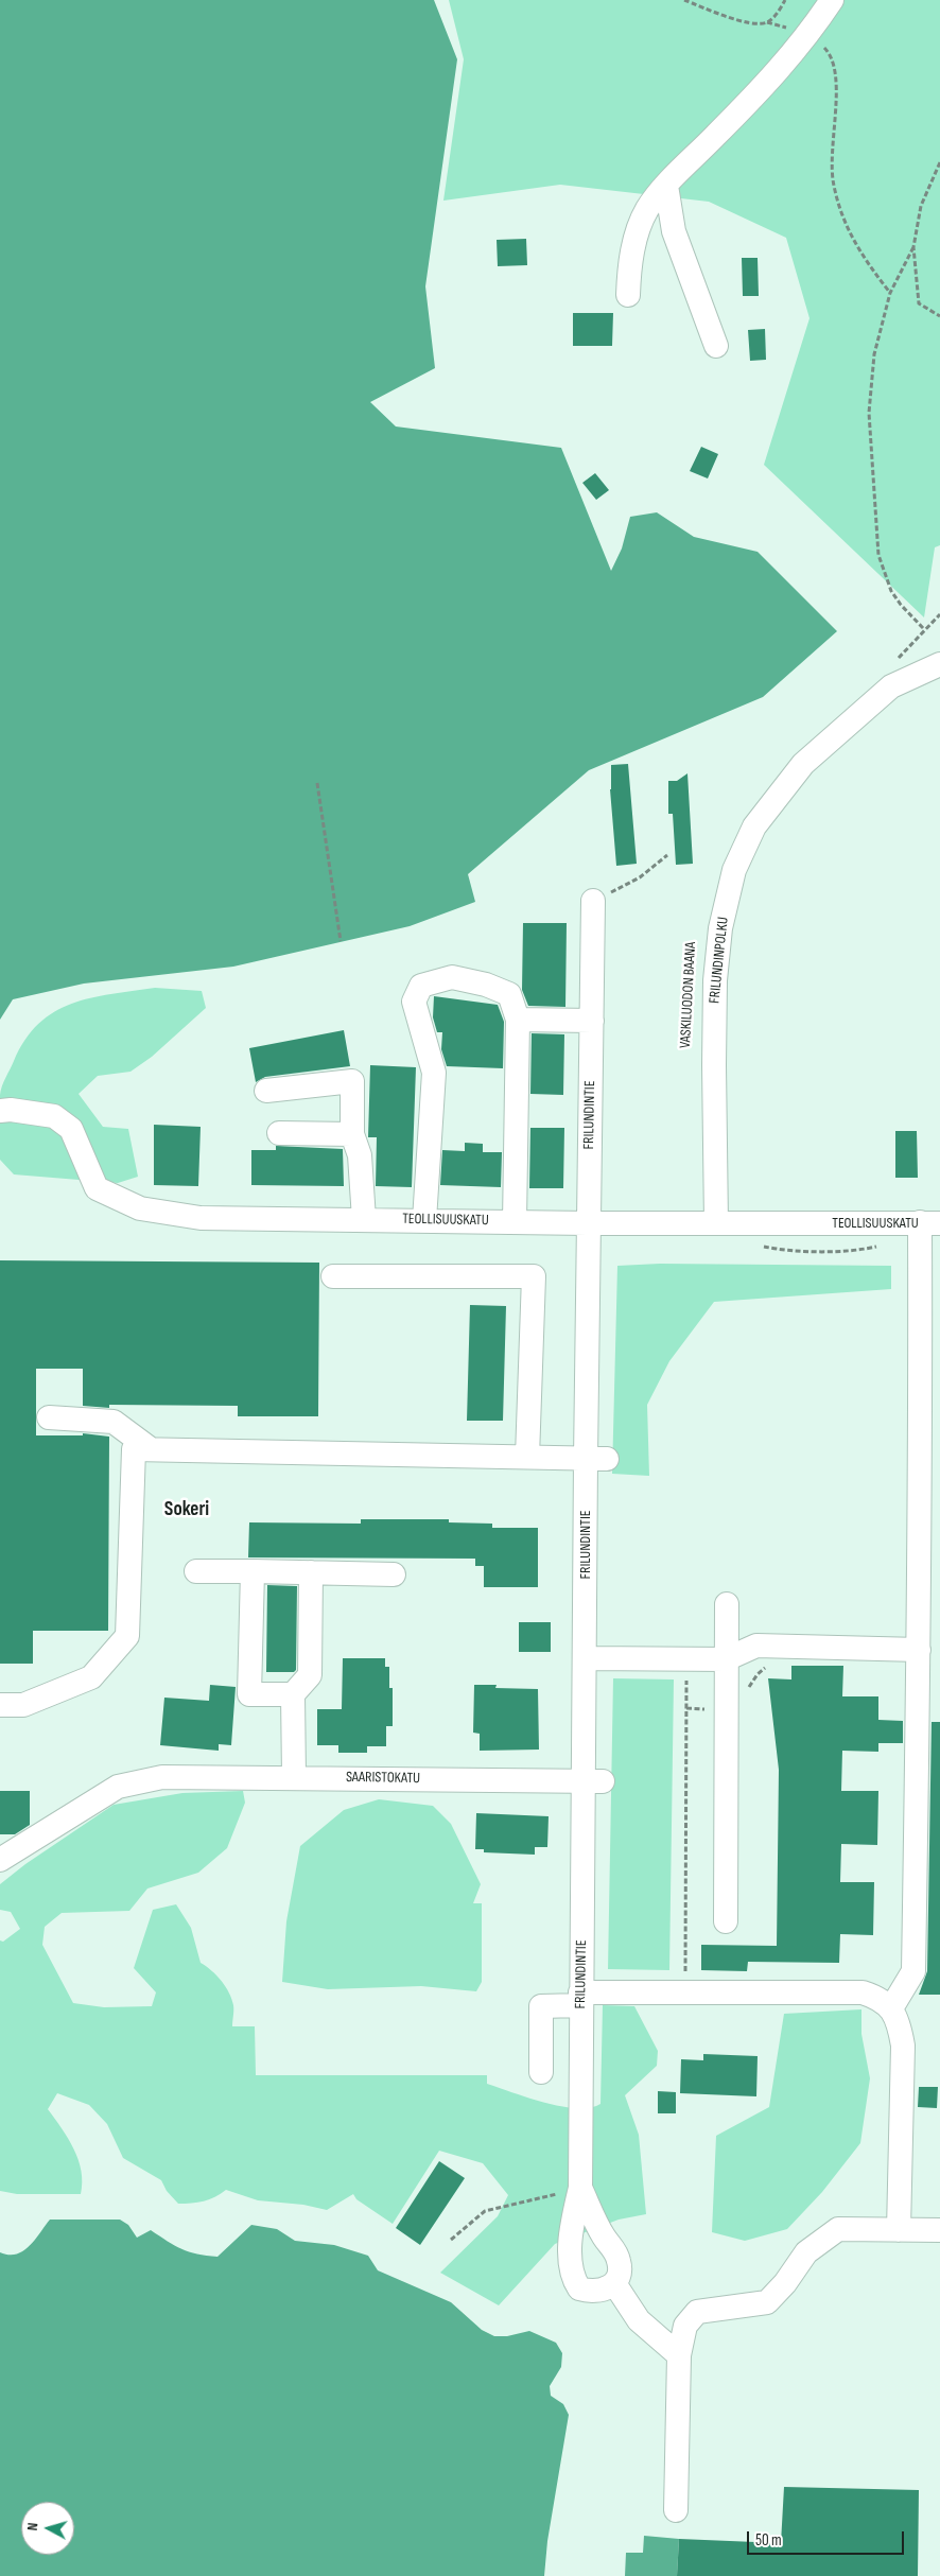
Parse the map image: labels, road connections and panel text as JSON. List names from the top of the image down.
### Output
{
  "streets": {
    "street": [
      "FRILUNDINPOLKU",
      "FRILUNDINTIE",
      "TEOLLISUUSKATU",
      "SAARISTOKATU"
    ]
  },
  "crossings": [
    ["FRILUNDINPOLKU", "TEOLLISUUSKATU"],
    ["FRILUNDINTIE", "TEOLLISUUSKATU"],
    ["FRILUNDINTIE", "SAARISTOKATU"]
  ],
  "districts": ["Sokeri"],
  "scale_bar": "50 m",
  "north": "left"
}
